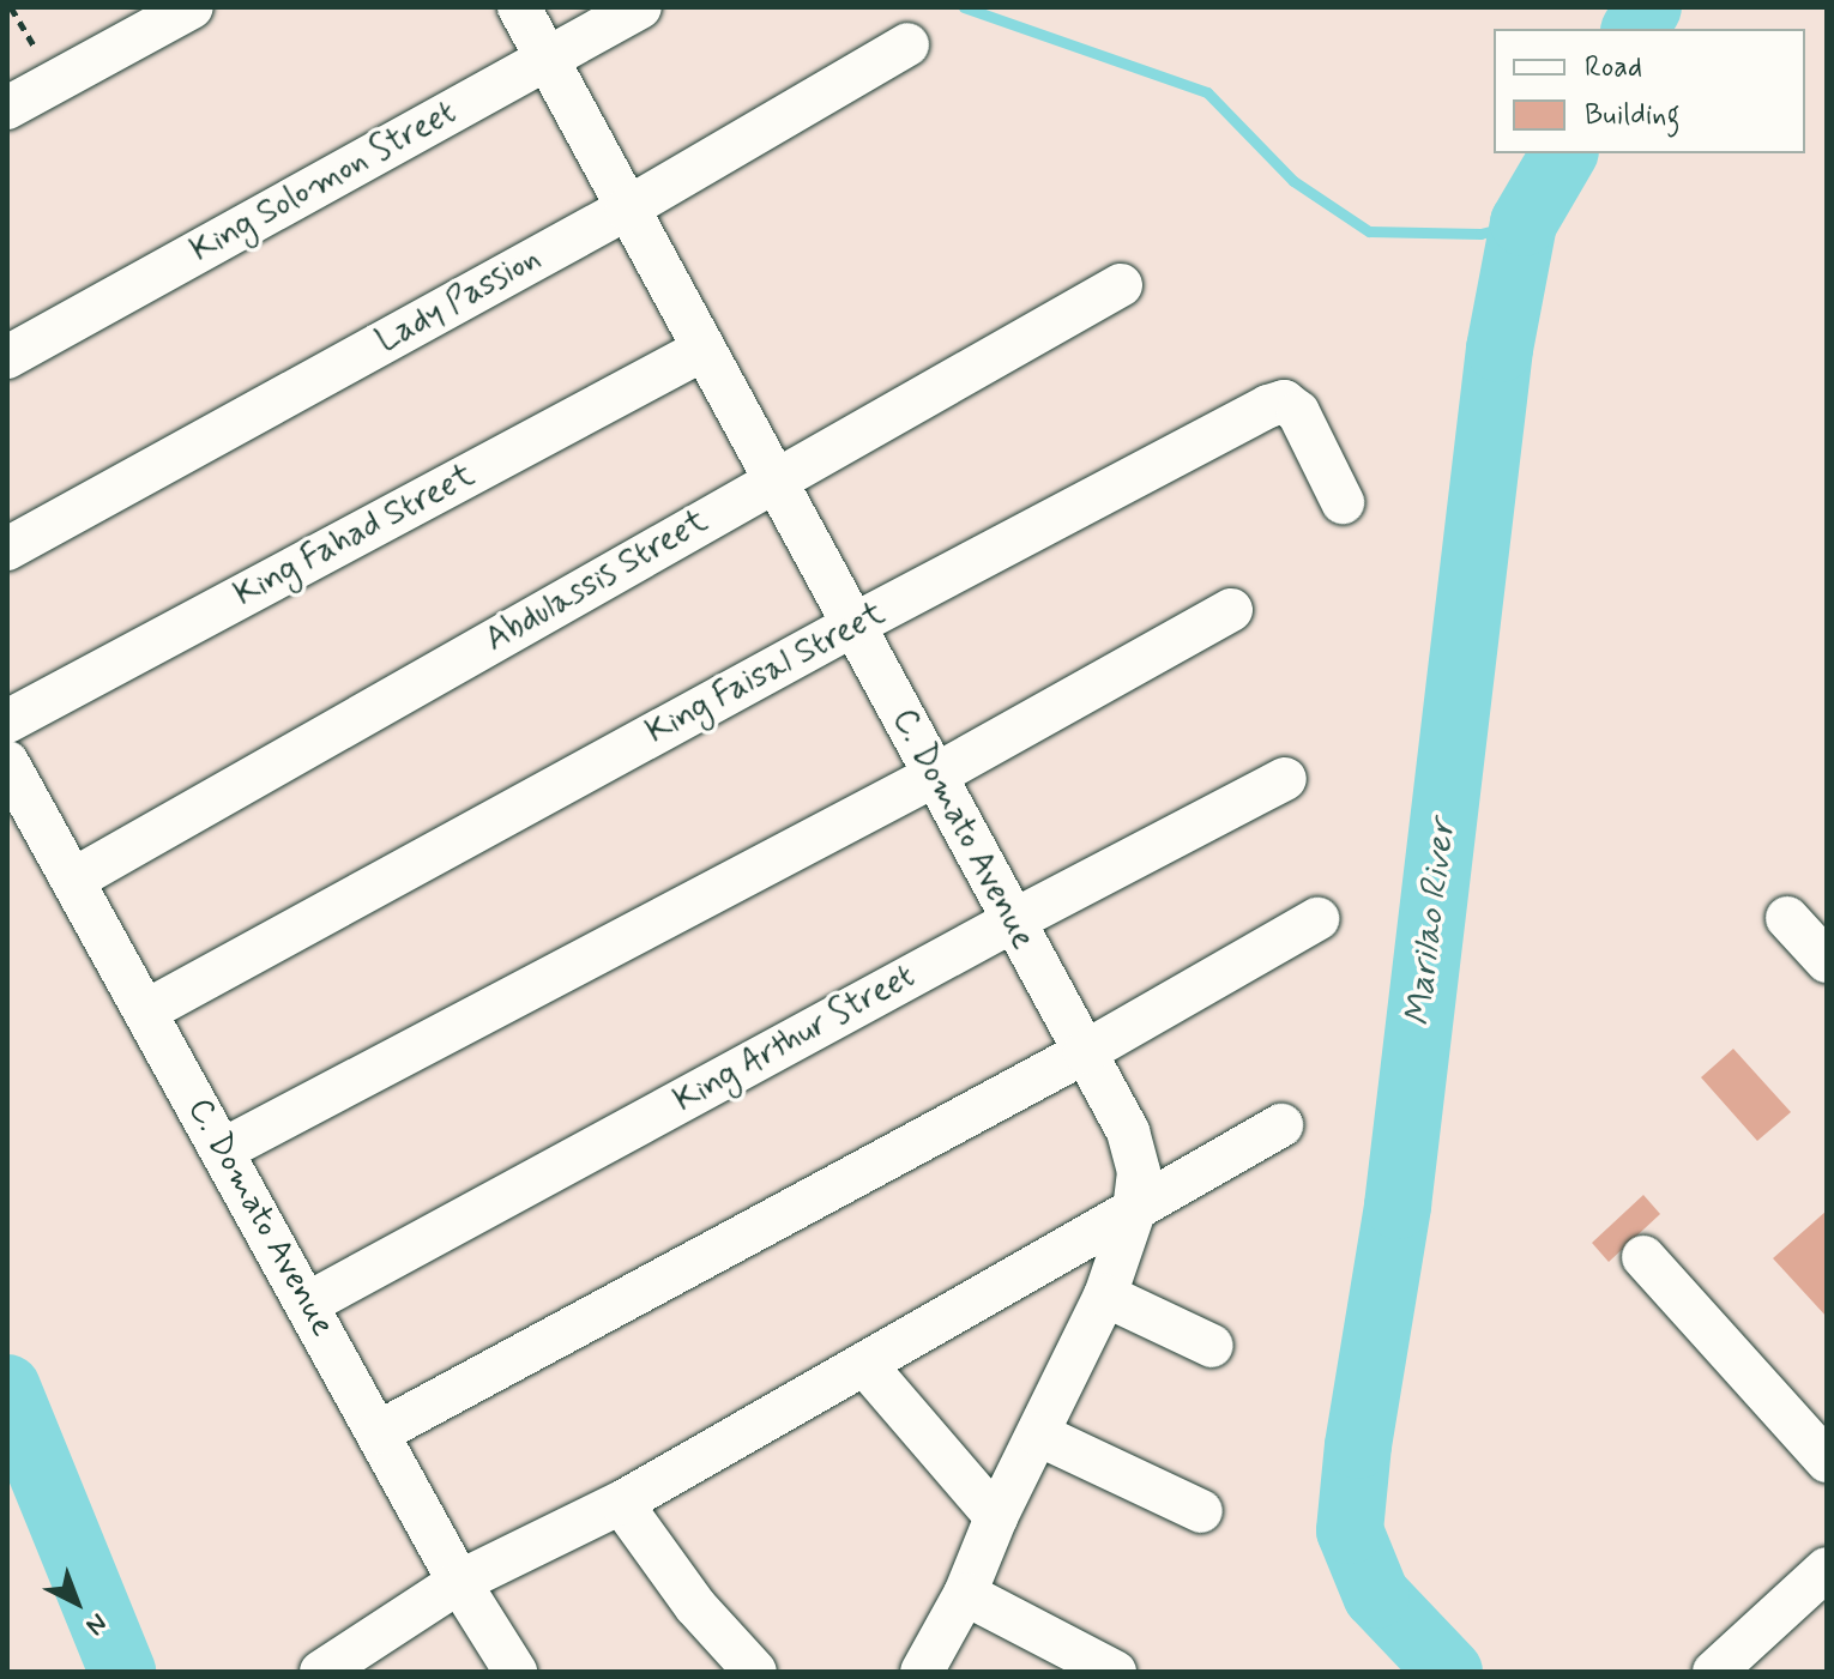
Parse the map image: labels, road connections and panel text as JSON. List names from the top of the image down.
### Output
{
  "streets": {
    "street": [
      "King Solomon Street",
      "Lady Passion",
      "King Fahad Street",
      "Abdulassis Street",
      "King Faisal Street",
      "C. Domato Avenue",
      "King Arthur Street"
    ]
  },
  "crossings": [
    ["King Solomon Street", "C. Domato Avenue"],
    ["Lady Passion", "C. Domato Avenue"],
    ["King Fahad Street", "C. Domato Avenue"],
    ["Abdulassis Street", "C. Domato Avenue"],
    ["King Faisal Street", "C. Domato Avenue"],
    ["C. Domato Avenue", "King Arthur Street"]
  ],
  "water": ["Marilao River"],
  "legend": ["Road", "Building"],
  "north": "bottom right"
}
